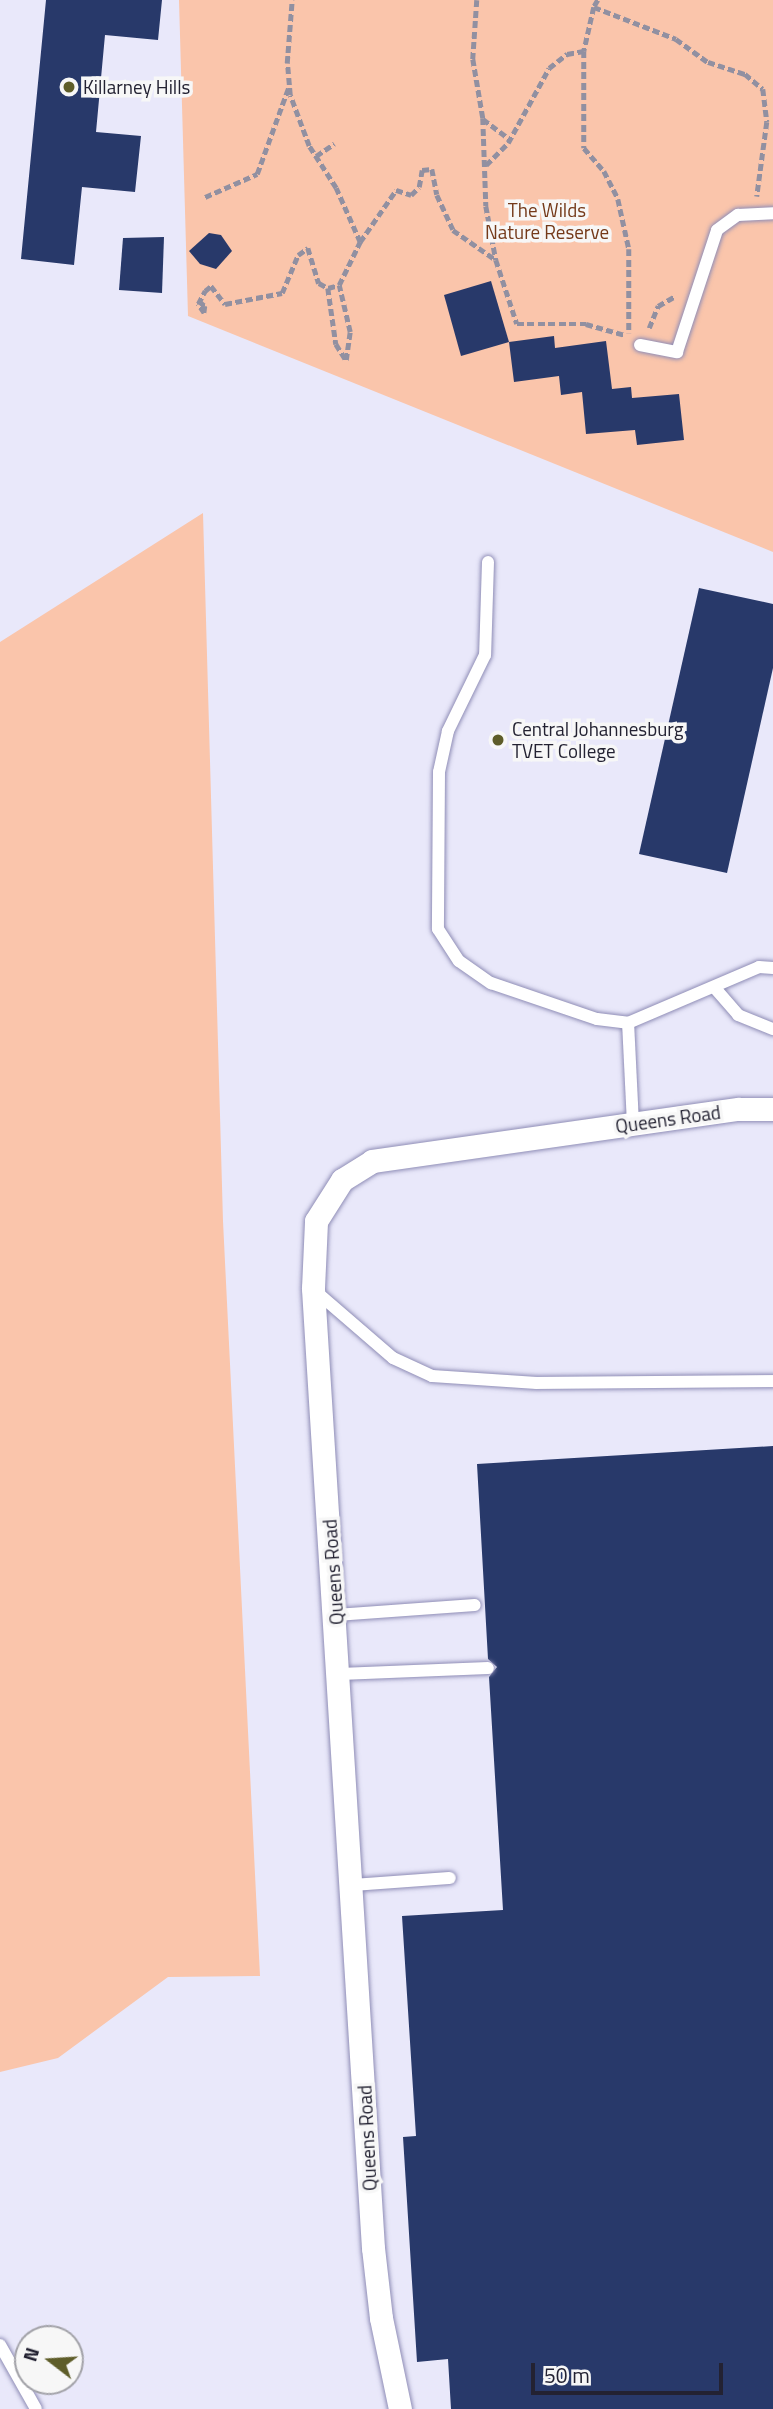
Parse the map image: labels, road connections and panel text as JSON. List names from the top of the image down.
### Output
{
  "streets": {
    "street": ["Queens Road"]
  },
  "parks": ["The Wilds Nature Reserve"],
  "places": ["Killarney Hills", "Central Johannesburg TVET College"],
  "scale_bar": "50 m",
  "north": "left"
}
